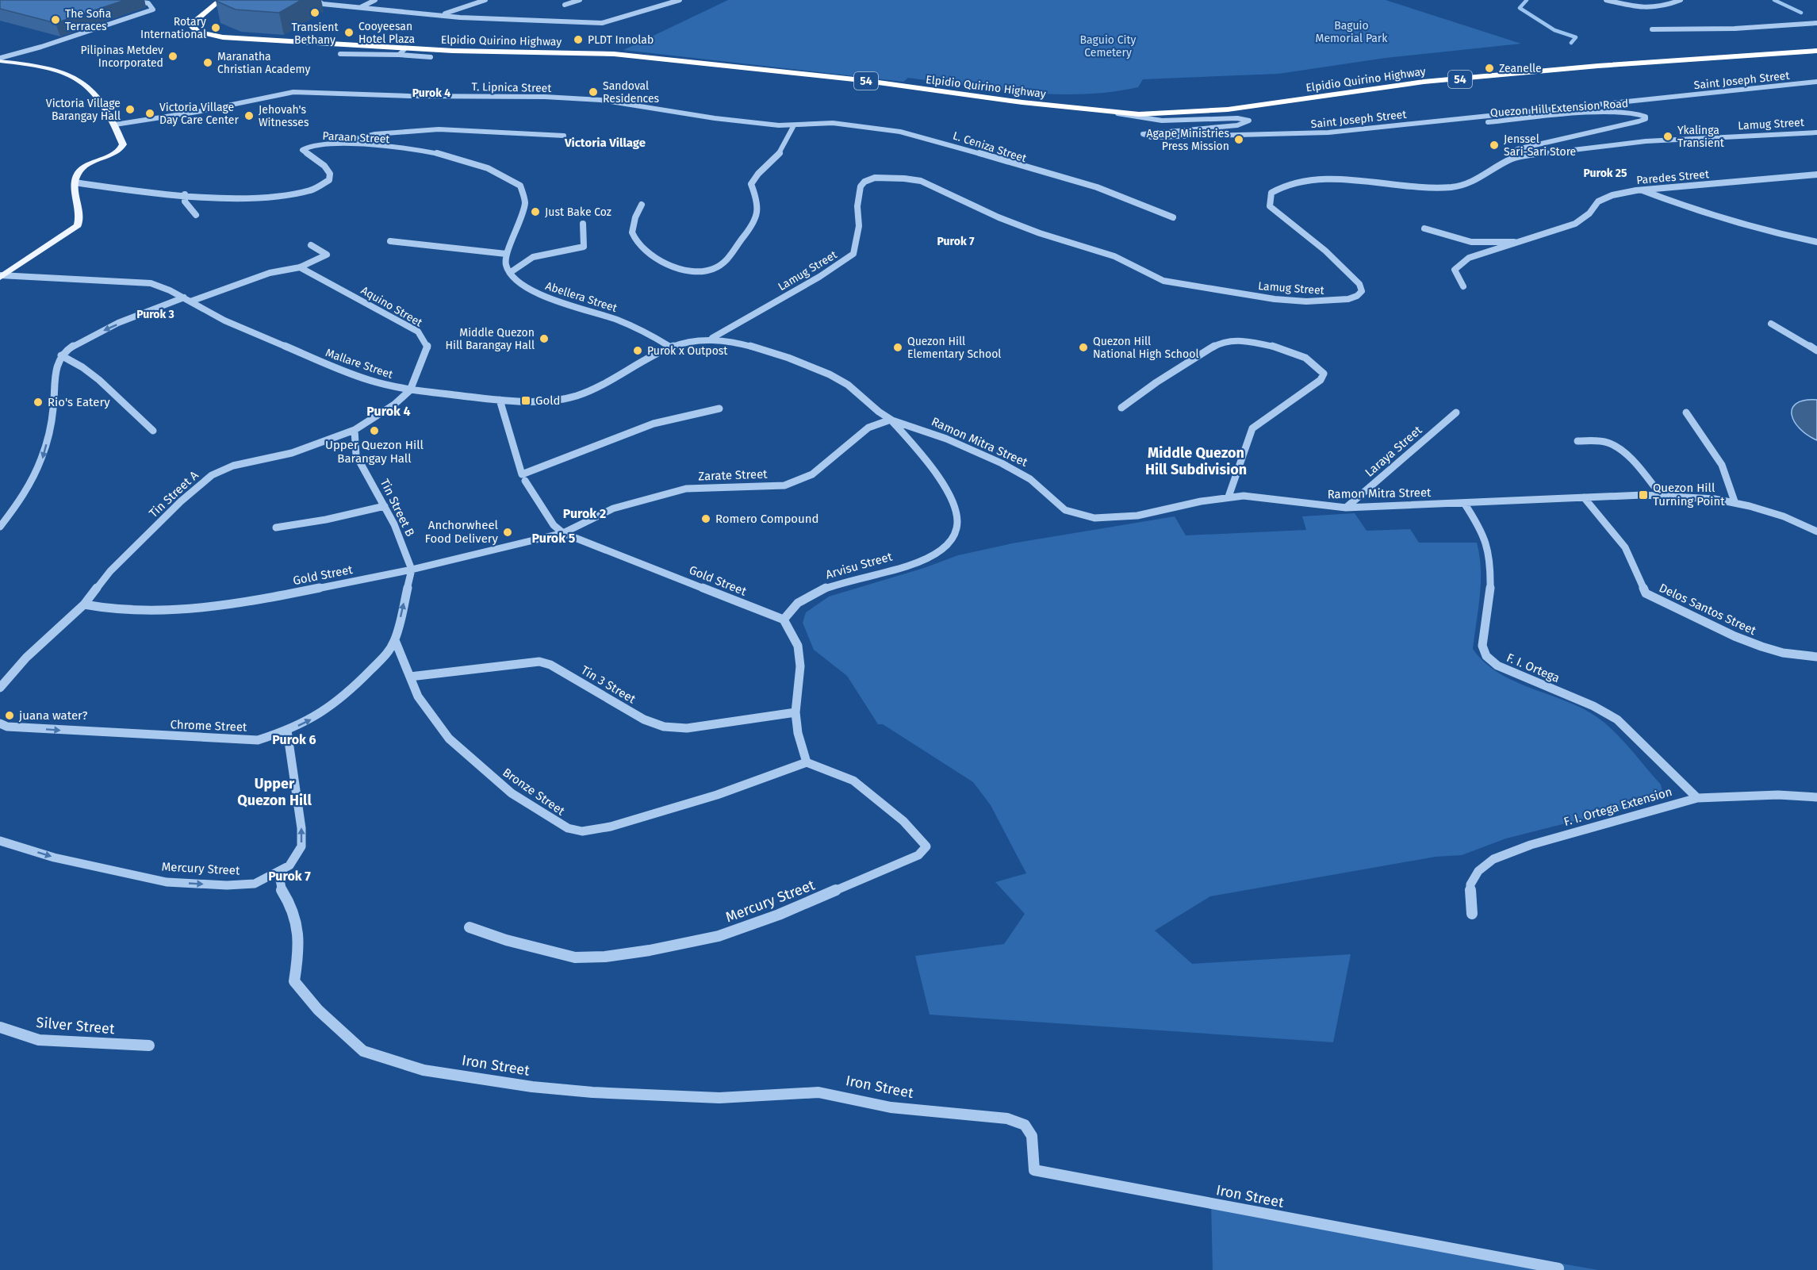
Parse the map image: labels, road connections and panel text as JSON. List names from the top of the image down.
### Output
{
  "streets": {
    "highway": ["Elpidio Quirino Highway", "54"],
    "street": [
      "Saint Joseph Street",
      "T. Lipnica Street",
      "Quezon Hill Extension Road",
      "Lamug Street",
      "Paraan Street",
      "L. Ceniza Street",
      "Paredes Street",
      "Abellera Street",
      "Aquino Street",
      "Mallare Street",
      "Ramon Mitra Street",
      "Laraya Street",
      "Zarate Street",
      "Tin Street A",
      "Tin Street B",
      "Arvisu Street",
      "Gold Street",
      "Delos Santos Street",
      "F. I. Ortega",
      "Tin 3 Street",
      "Chrome Street",
      "Bronze Street",
      "F. I. Ortega Extension",
      "Mercury Street",
      "Silver Street",
      "Iron Street"
    ]
  },
  "crossings": [
    ["Elpidio Quirino Highway", "Saint Joseph Street"],
    ["Saint Joseph Street", "Quezon Hill Extension Road"],
    ["T. Lipnica Street", "L. Ceniza Street"],
    ["Quezon Hill Extension Road", "Lamug Street"],
    ["Lamug Street", "Mallare Street"],
    ["Lamug Street", "Ramon Mitra Street"],
    ["Abellera Street", "Mallare Street"],
    ["Aquino Street", "Mallare Street"],
    ["Aquino Street", "Tin Street A"],
    ["Mallare Street", "Ramon Mitra Street"],
    ["Mallare Street", "Tin Street A"],
    ["Mallare Street", "Gold Street"],
    ["Ramon Mitra Street", "Laraya Street"],
    ["Ramon Mitra Street", "Zarate Street"],
    ["Ramon Mitra Street", "Arvisu Street"],
    ["Ramon Mitra Street", "Delos Santos Street"],
    ["Ramon Mitra Street", "F. I. Ortega"],
    ["Zarate Street", "Arvisu Street"],
    ["Zarate Street", "Gold Street"],
    ["Tin Street A", "Tin Street B"],
    ["Tin Street A", "Gold Street"],
    ["Tin Street B", "Gold Street"],
    ["Tin Street B", "Chrome Street"],
    ["Arvisu Street", "Gold Street"],
    ["Gold Street", "Chrome Street"],
    ["F. I. Ortega", "F. I. Ortega Extension"],
    ["Tin 3 Street", "Bronze Street"],
    ["Chrome Street", "Bronze Street"],
    ["Chrome Street", "Mercury Street"],
    ["Bronze Street", "Mercury Street"],
    ["Mercury Street", "Iron Street"]
  ],
  "one_way": ["Chrome Street"],
  "districts": [
    "Purok 4",
    "Victoria Village",
    "Purok 25",
    "Purok 7",
    "Purok 3",
    "Purok 4",
    "Middle Quezon Hill Subdivision",
    "Purok 2",
    "Purok 5",
    "Purok 6",
    "Upper Quezon Hill",
    "Purok 7"
  ],
  "parks": ["Baguio Memorial Park", "Baguio City Cemetery"],
  "places": {
    "other": [
      "Transient Bethany",
      "The Sofia Terraces",
      "Rotary International",
      "Cooyeesan Hotel Plaza",
      "PLDT Innolab",
      "Pilipinas Metdev Incorporated",
      "Maranatha Christian Academy",
      "Zeanelle",
      "Sandoval Residences",
      "Victoria Village Barangay Hall",
      "Victoria Village Day Care Center",
      "Jehovah's Witnesses",
      "Ykalinga Transient",
      "Agape Ministries Press Mission",
      "Jenssel Sari-Sari Store",
      "Just Bake Coz",
      "Middle Quezon Hill Barangay Hall",
      "Quezon Hill Elementary School",
      "Quezon Hill National High School",
      "Purok x Outpost",
      "Rio's Eatery",
      "Upper Quezon Hill Barangay Hall",
      "Romero Compound",
      "Anchorwheel Food Delivery",
      "juana water?"
    ],
    "transit": ["Gold", "Quezon Hill Turning Point"]
  }
}
